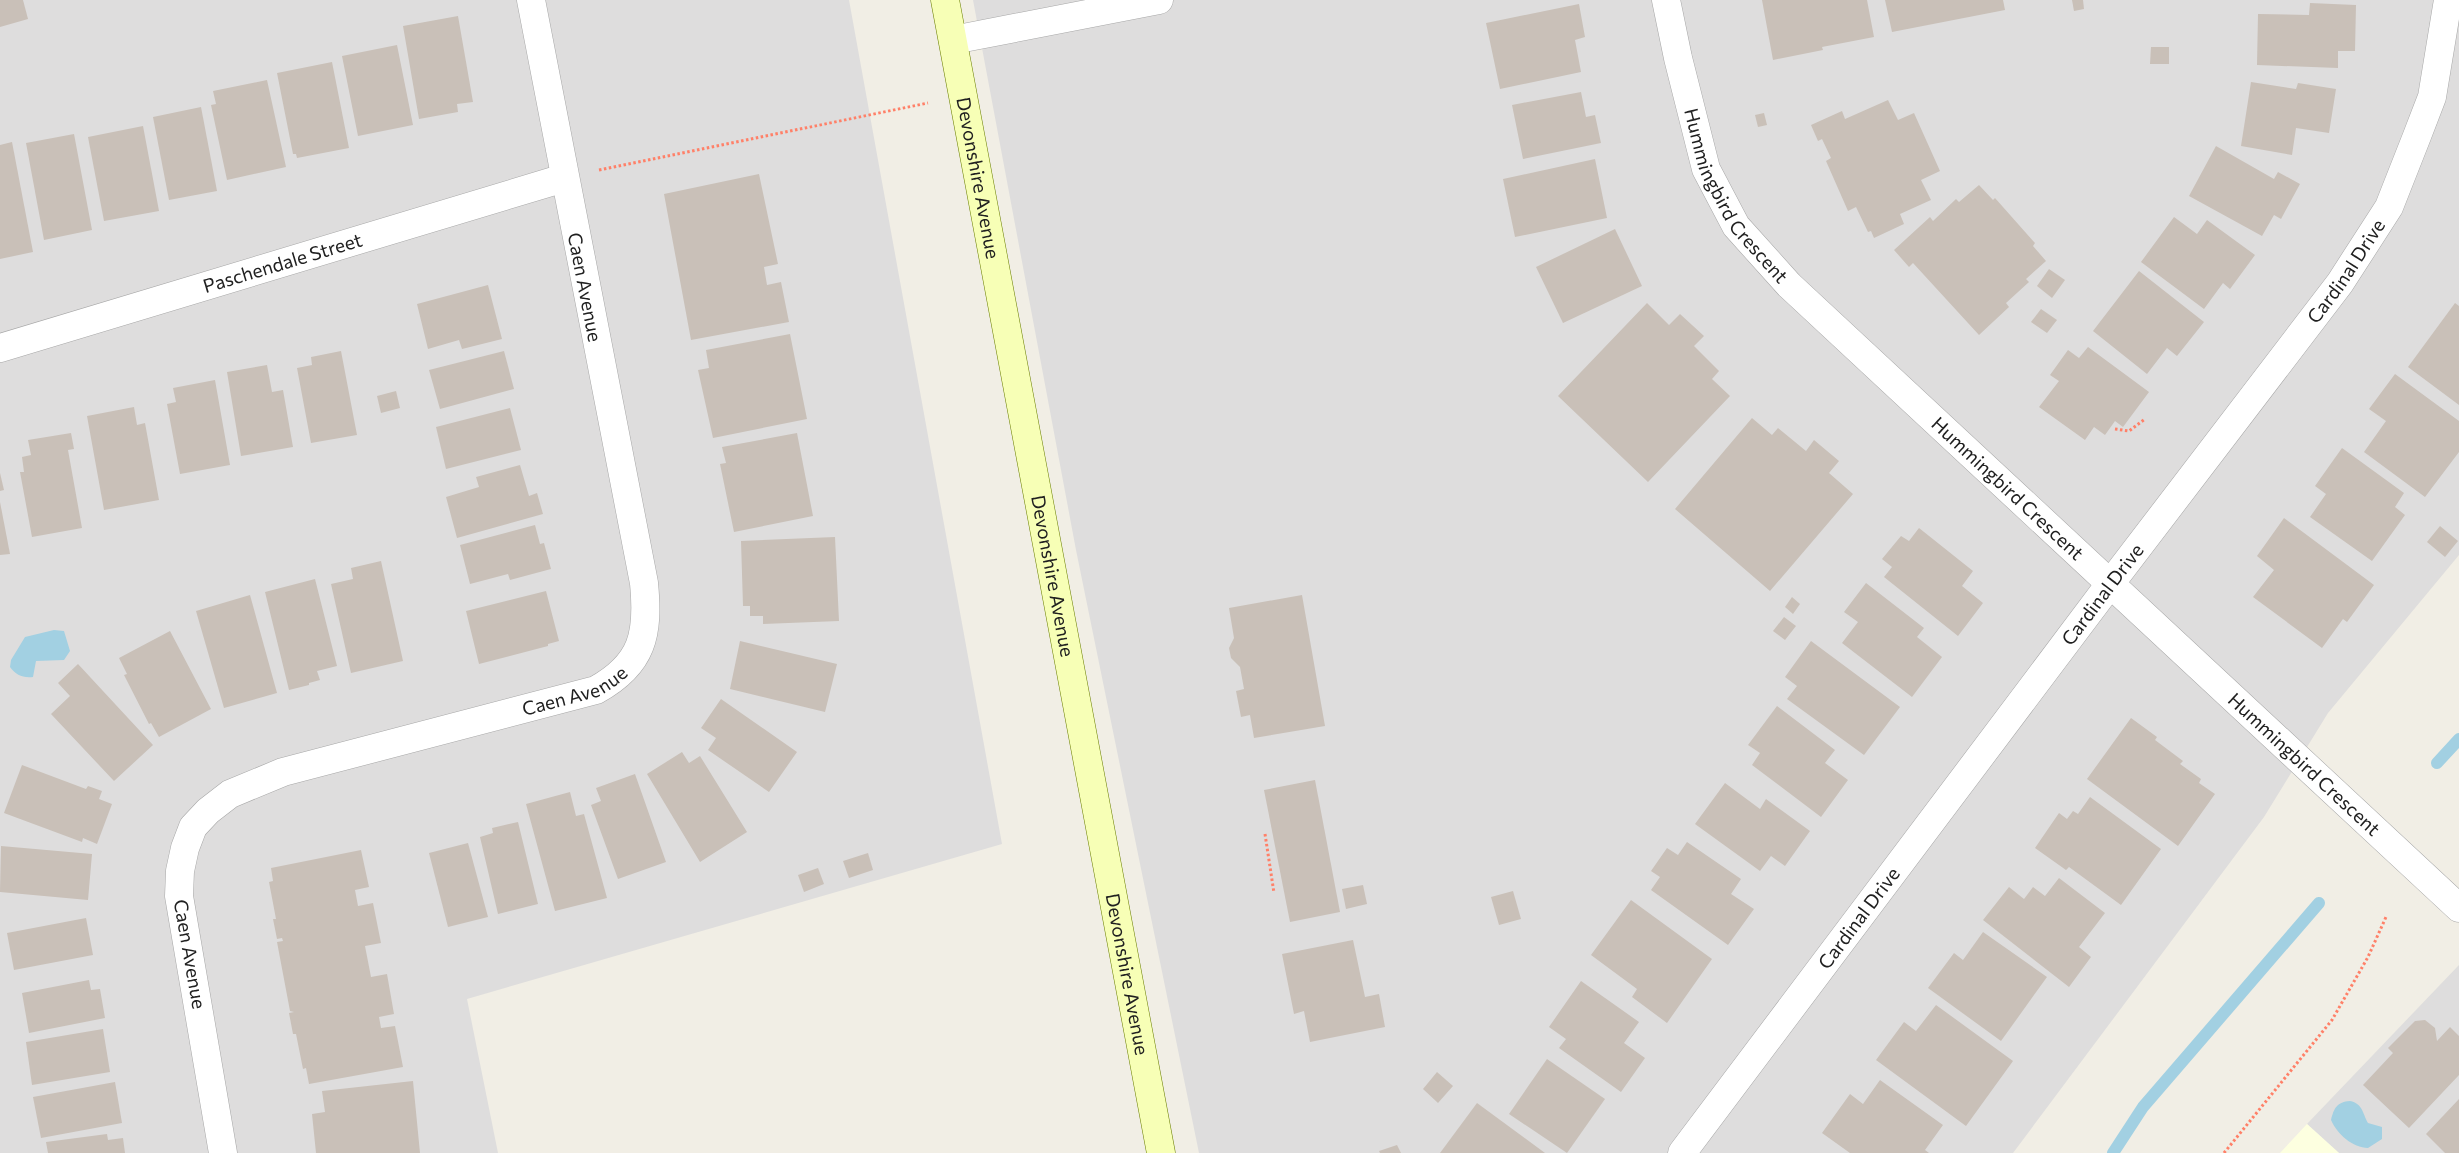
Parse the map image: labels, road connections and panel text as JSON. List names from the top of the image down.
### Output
{
  "streets": {
    "main road": ["Devonshire Avenue"],
    "street": [
      "Hummingbird Crescent",
      "Paschendale Street",
      "Cardinal Drive",
      "Caen Avenue"
    ]
  },
  "crossings": [
    ["Hummingbird Crescent", "Cardinal Drive"],
    ["Paschendale Street", "Caen Avenue"]
  ]
}
